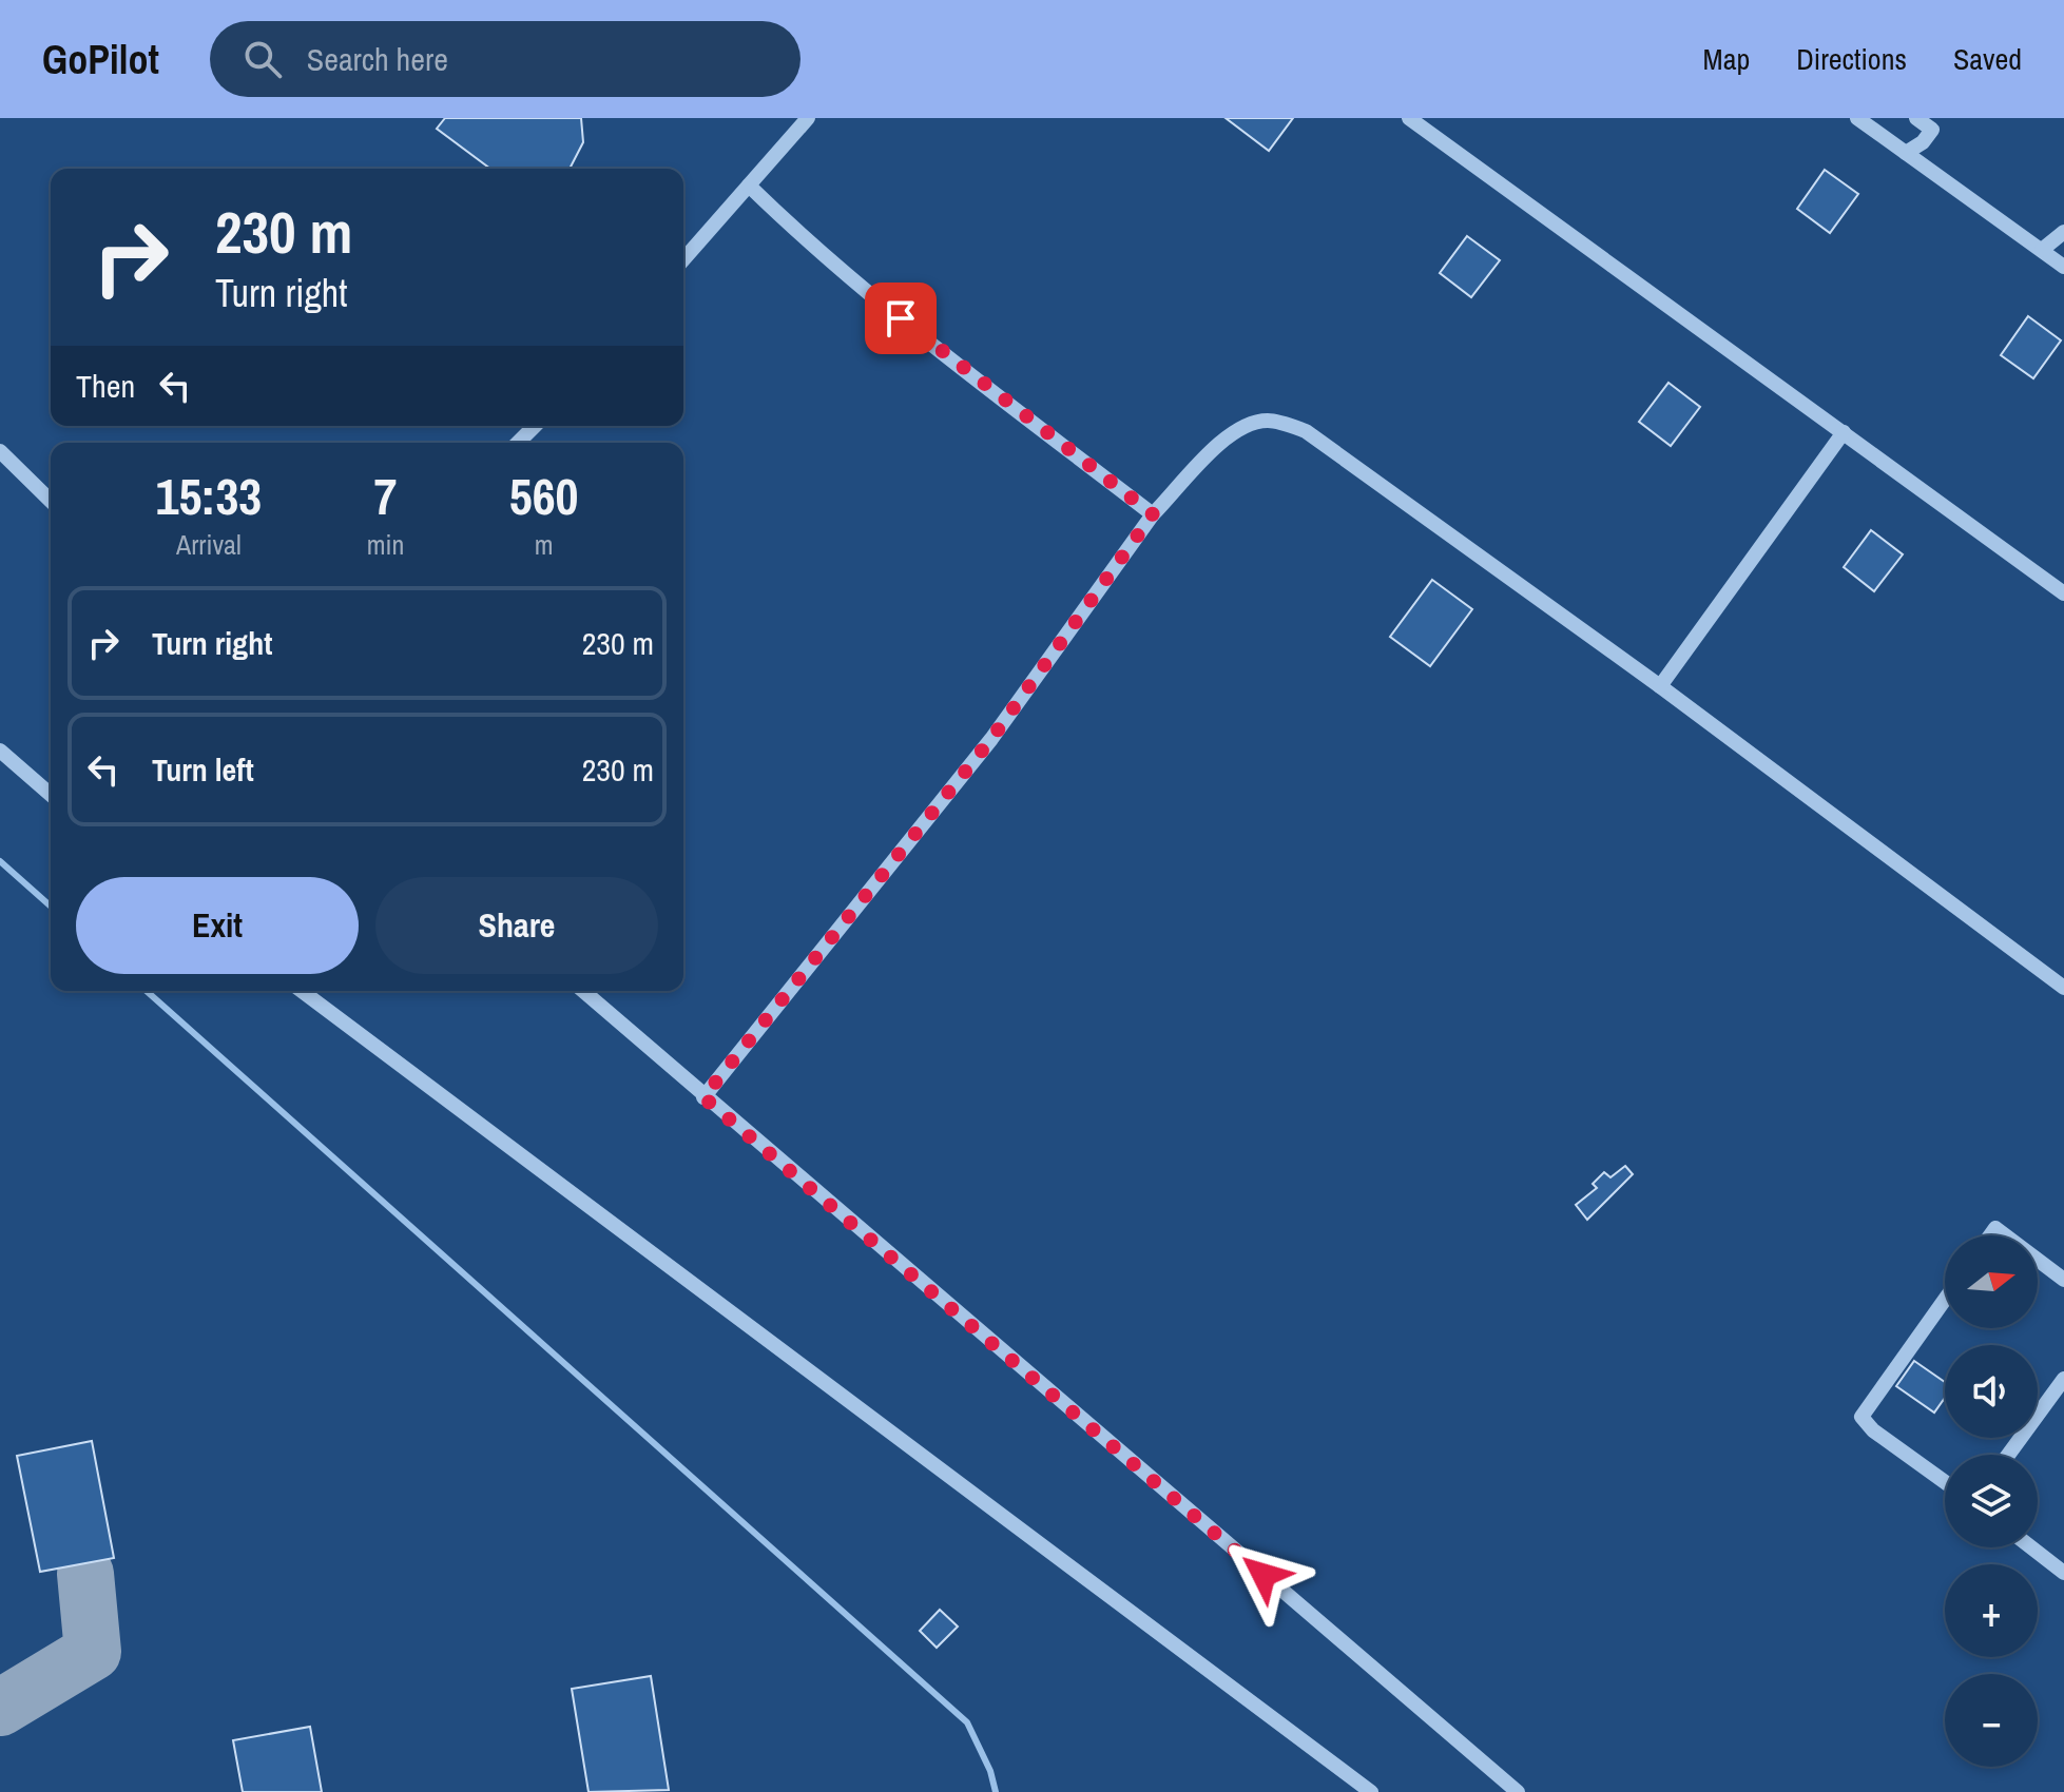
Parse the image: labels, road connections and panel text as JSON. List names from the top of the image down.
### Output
{
  "north": "right",
  "page": {
    "header": "GoPilot",
    "search": "Search here",
    "nav": ["Map", "Directions", "Saved"],
    "turn": ["230 m", "Turn right"],
    "then": "Then",
    "eta": [
      "15:33",
      "Arrival",
      "7",
      "min",
      "560",
      "m"
    ],
    "list": [
      {
        "name": "Turn right",
        "value": "230 m"
      },
      {
        "name": "Turn left",
        "value": "230 m"
      }
    ],
    "buttons": ["Exit", "Share"],
    "map_buttons": ["+", "−"]
  }
}
